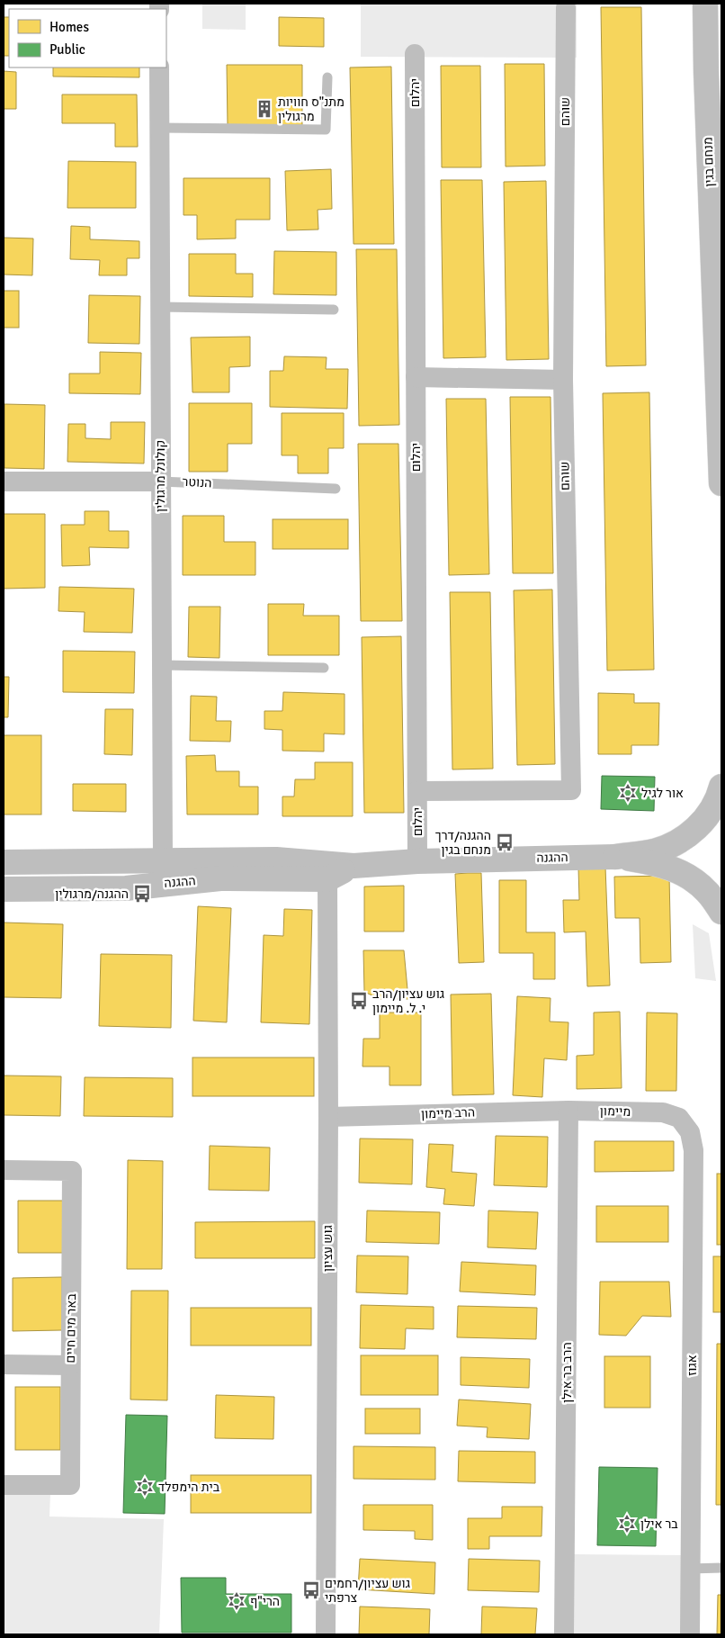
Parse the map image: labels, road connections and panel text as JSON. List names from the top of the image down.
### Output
{
  "streets": {
    "street": [
      "יהלום",
      "שוהם",
      "מנחם בגין",
      "קולונל מרגולין",
      "הנוטר",
      "ההגנה",
      "מיימון",
      "הרב מיימון",
      "גוש עציון",
      "באר מים חיים",
      "אגוז",
      "הרב בר אילן"
    ]
  },
  "crossings": [
    ["יהלום", "שוהם"],
    ["יהלום", "ההגנה"],
    ["קולונל מרגולין", "הנוטר"],
    ["קולונל מרגולין", "ההגנה"],
    ["ההגנה", "גוש עציון"],
    ["מיימון", "הרב מיימון"],
    ["מיימון", "אגוז"],
    ["מיימון", "הרב בר אילן"],
    ["הרב מיימון", "גוש עציון"],
    ["הרב מיימון", "הרב בר אילן"]
  ],
  "places": {
    "building": ["מתנ\"ס חוויות מרגולין"],
    "synagogue": [
      "אור לגיל",
      "בית הימפלד",
      "בר אילן",
      "הרי\"ף"
    ],
    "bus stop": [
      "ההגנה/דרך מנחם בגין",
      "ההגנה/מרגולין",
      "גוש עציון/הרב י. ל. מיימון",
      "גוש עציון/רחמים צרפתי"
    ]
  },
  "legend": ["Homes", "Public"]
}
